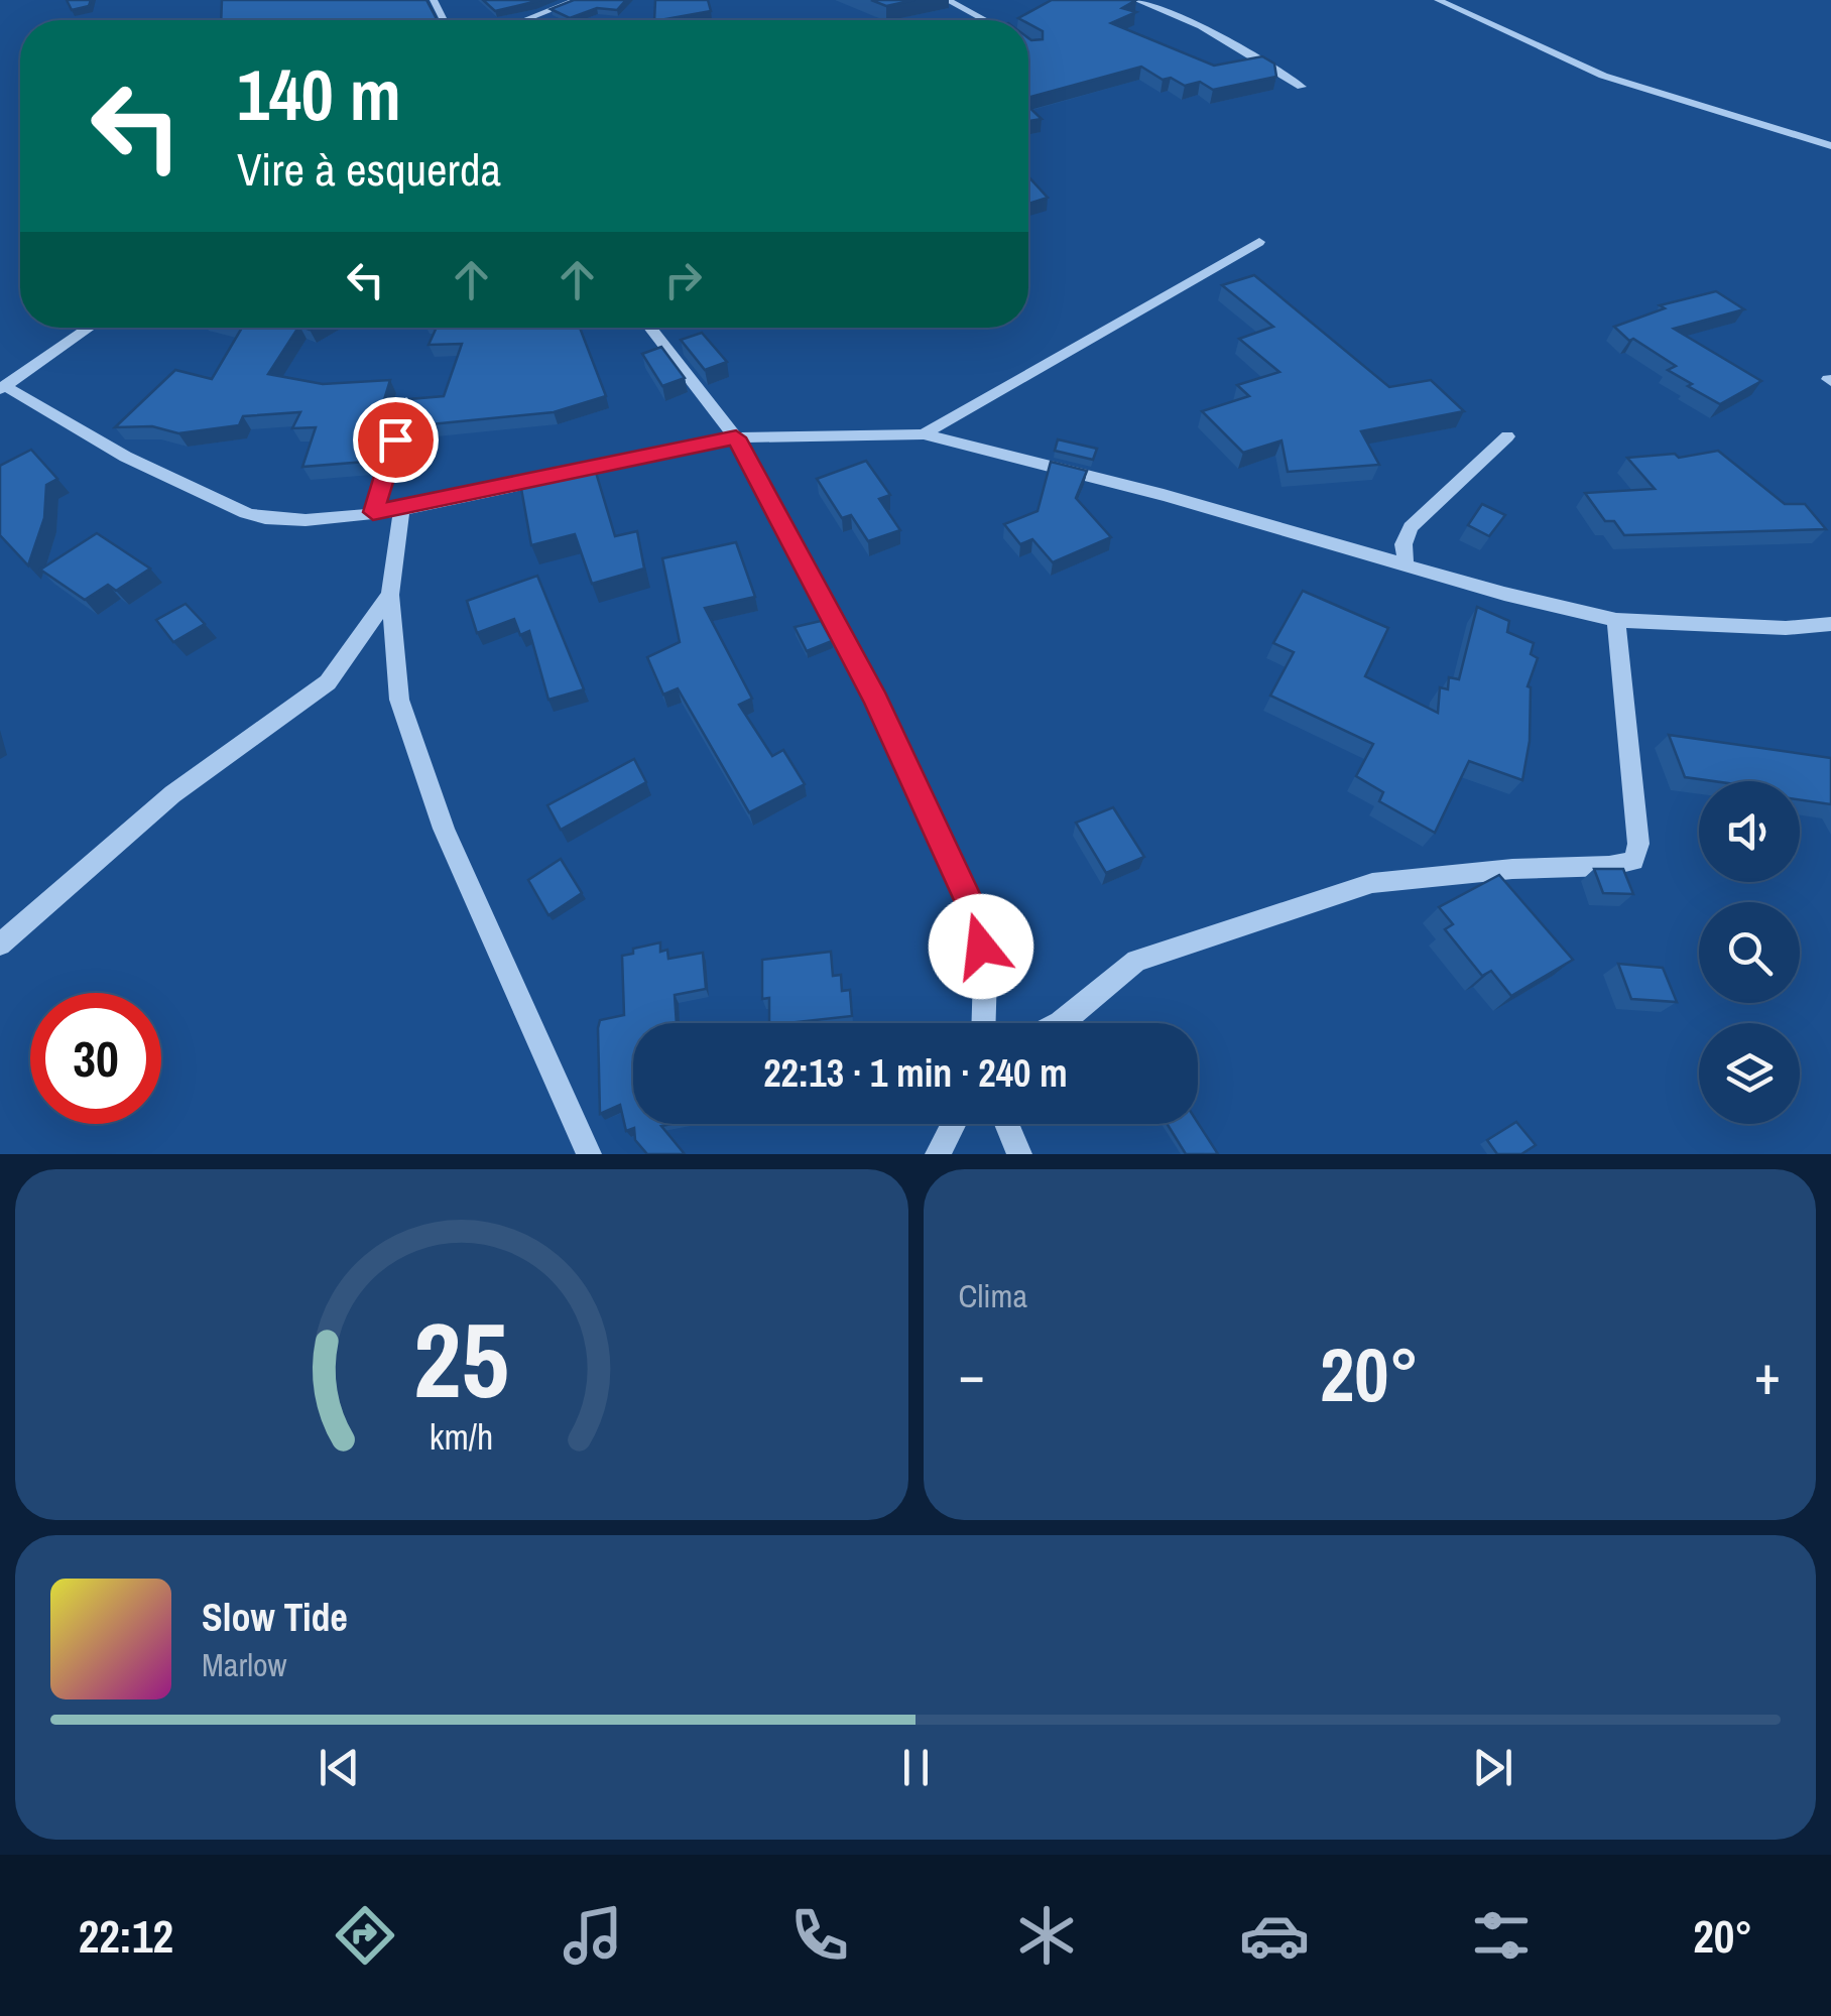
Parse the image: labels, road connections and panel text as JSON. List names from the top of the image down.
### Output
{
  "page": {
    "turn": ["140 m", "Vire à esquerda"],
    "limit": "30",
    "trip": "22:13 · 1 min · 240 m",
    "tile": "Clima",
    "heat": ["−", "20°", "+"],
    "song": ["Slow Tide", "Marlow"],
    "tabs": ["22:12", "20°"],
    "gauge": ["25", "km/h"]
  }
}
